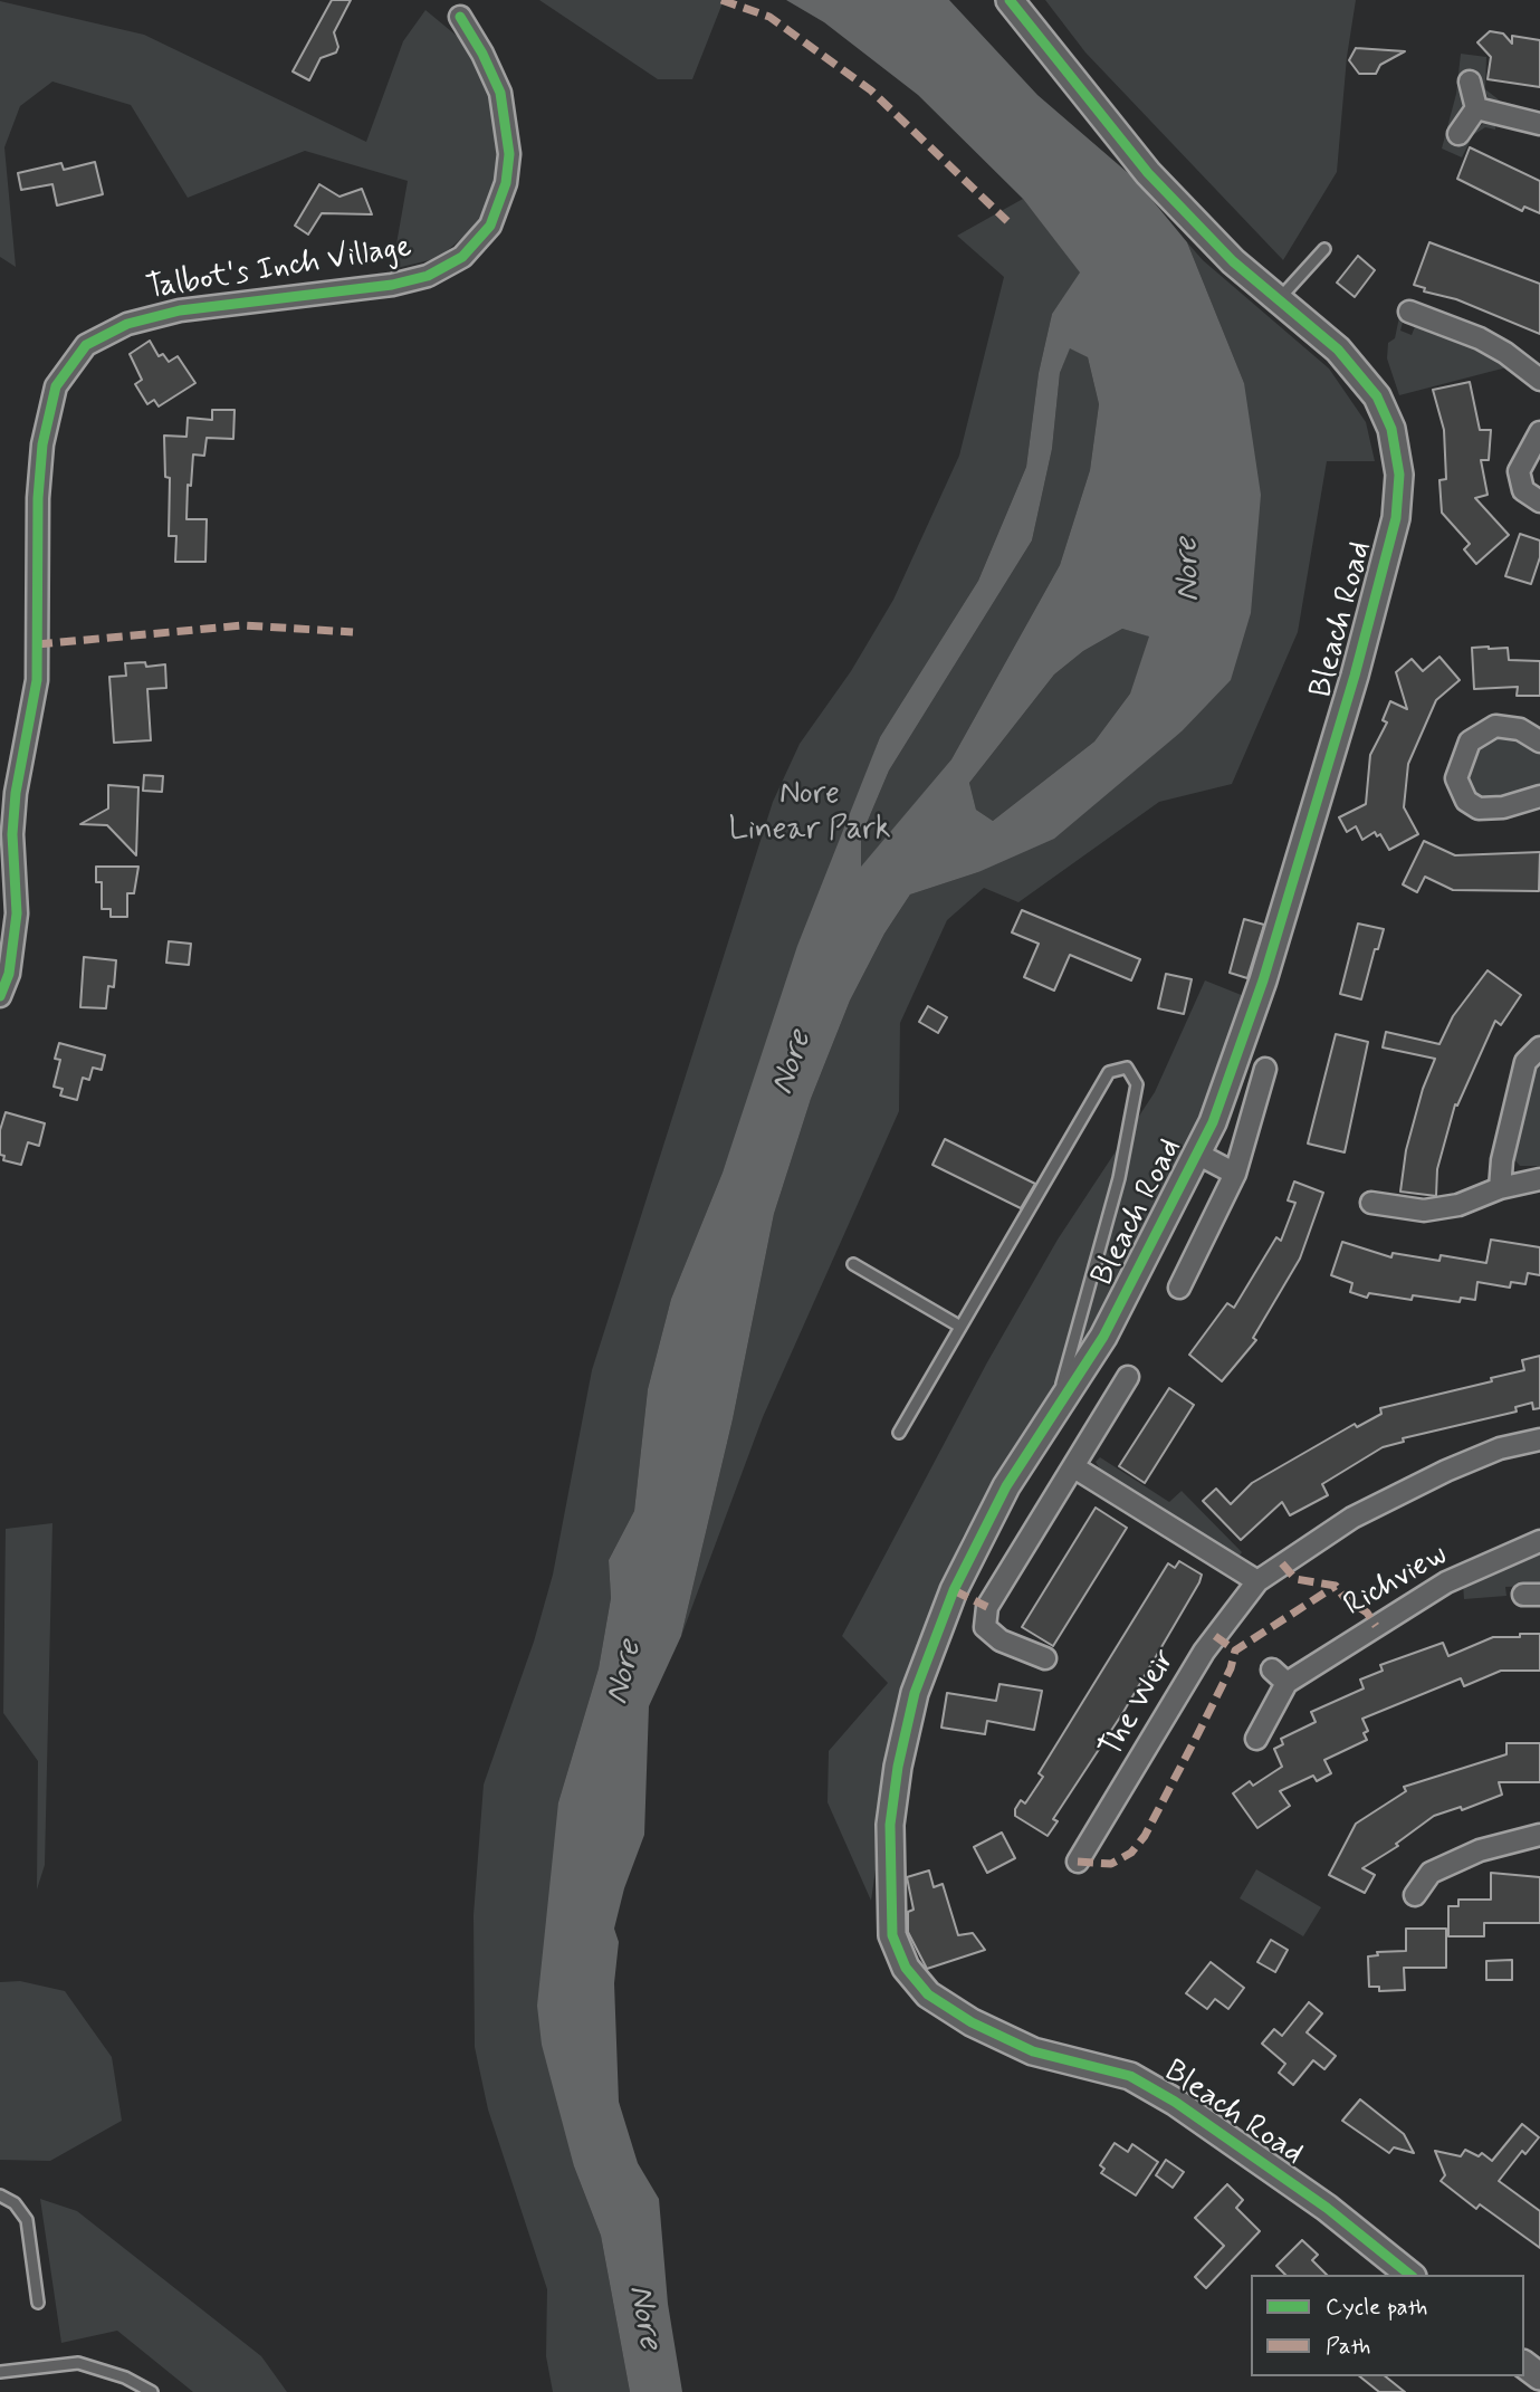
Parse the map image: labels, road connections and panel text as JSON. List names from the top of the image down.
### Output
{
  "streets": {
    "street": [
      "Talbot's Inch Village",
      "Bleach Road",
      "Richview",
      "The Weir"
    ]
  },
  "water": ["Nore"],
  "parks": ["Nore Linear Park"],
  "legend": ["Cycle path", "Path"]
}
